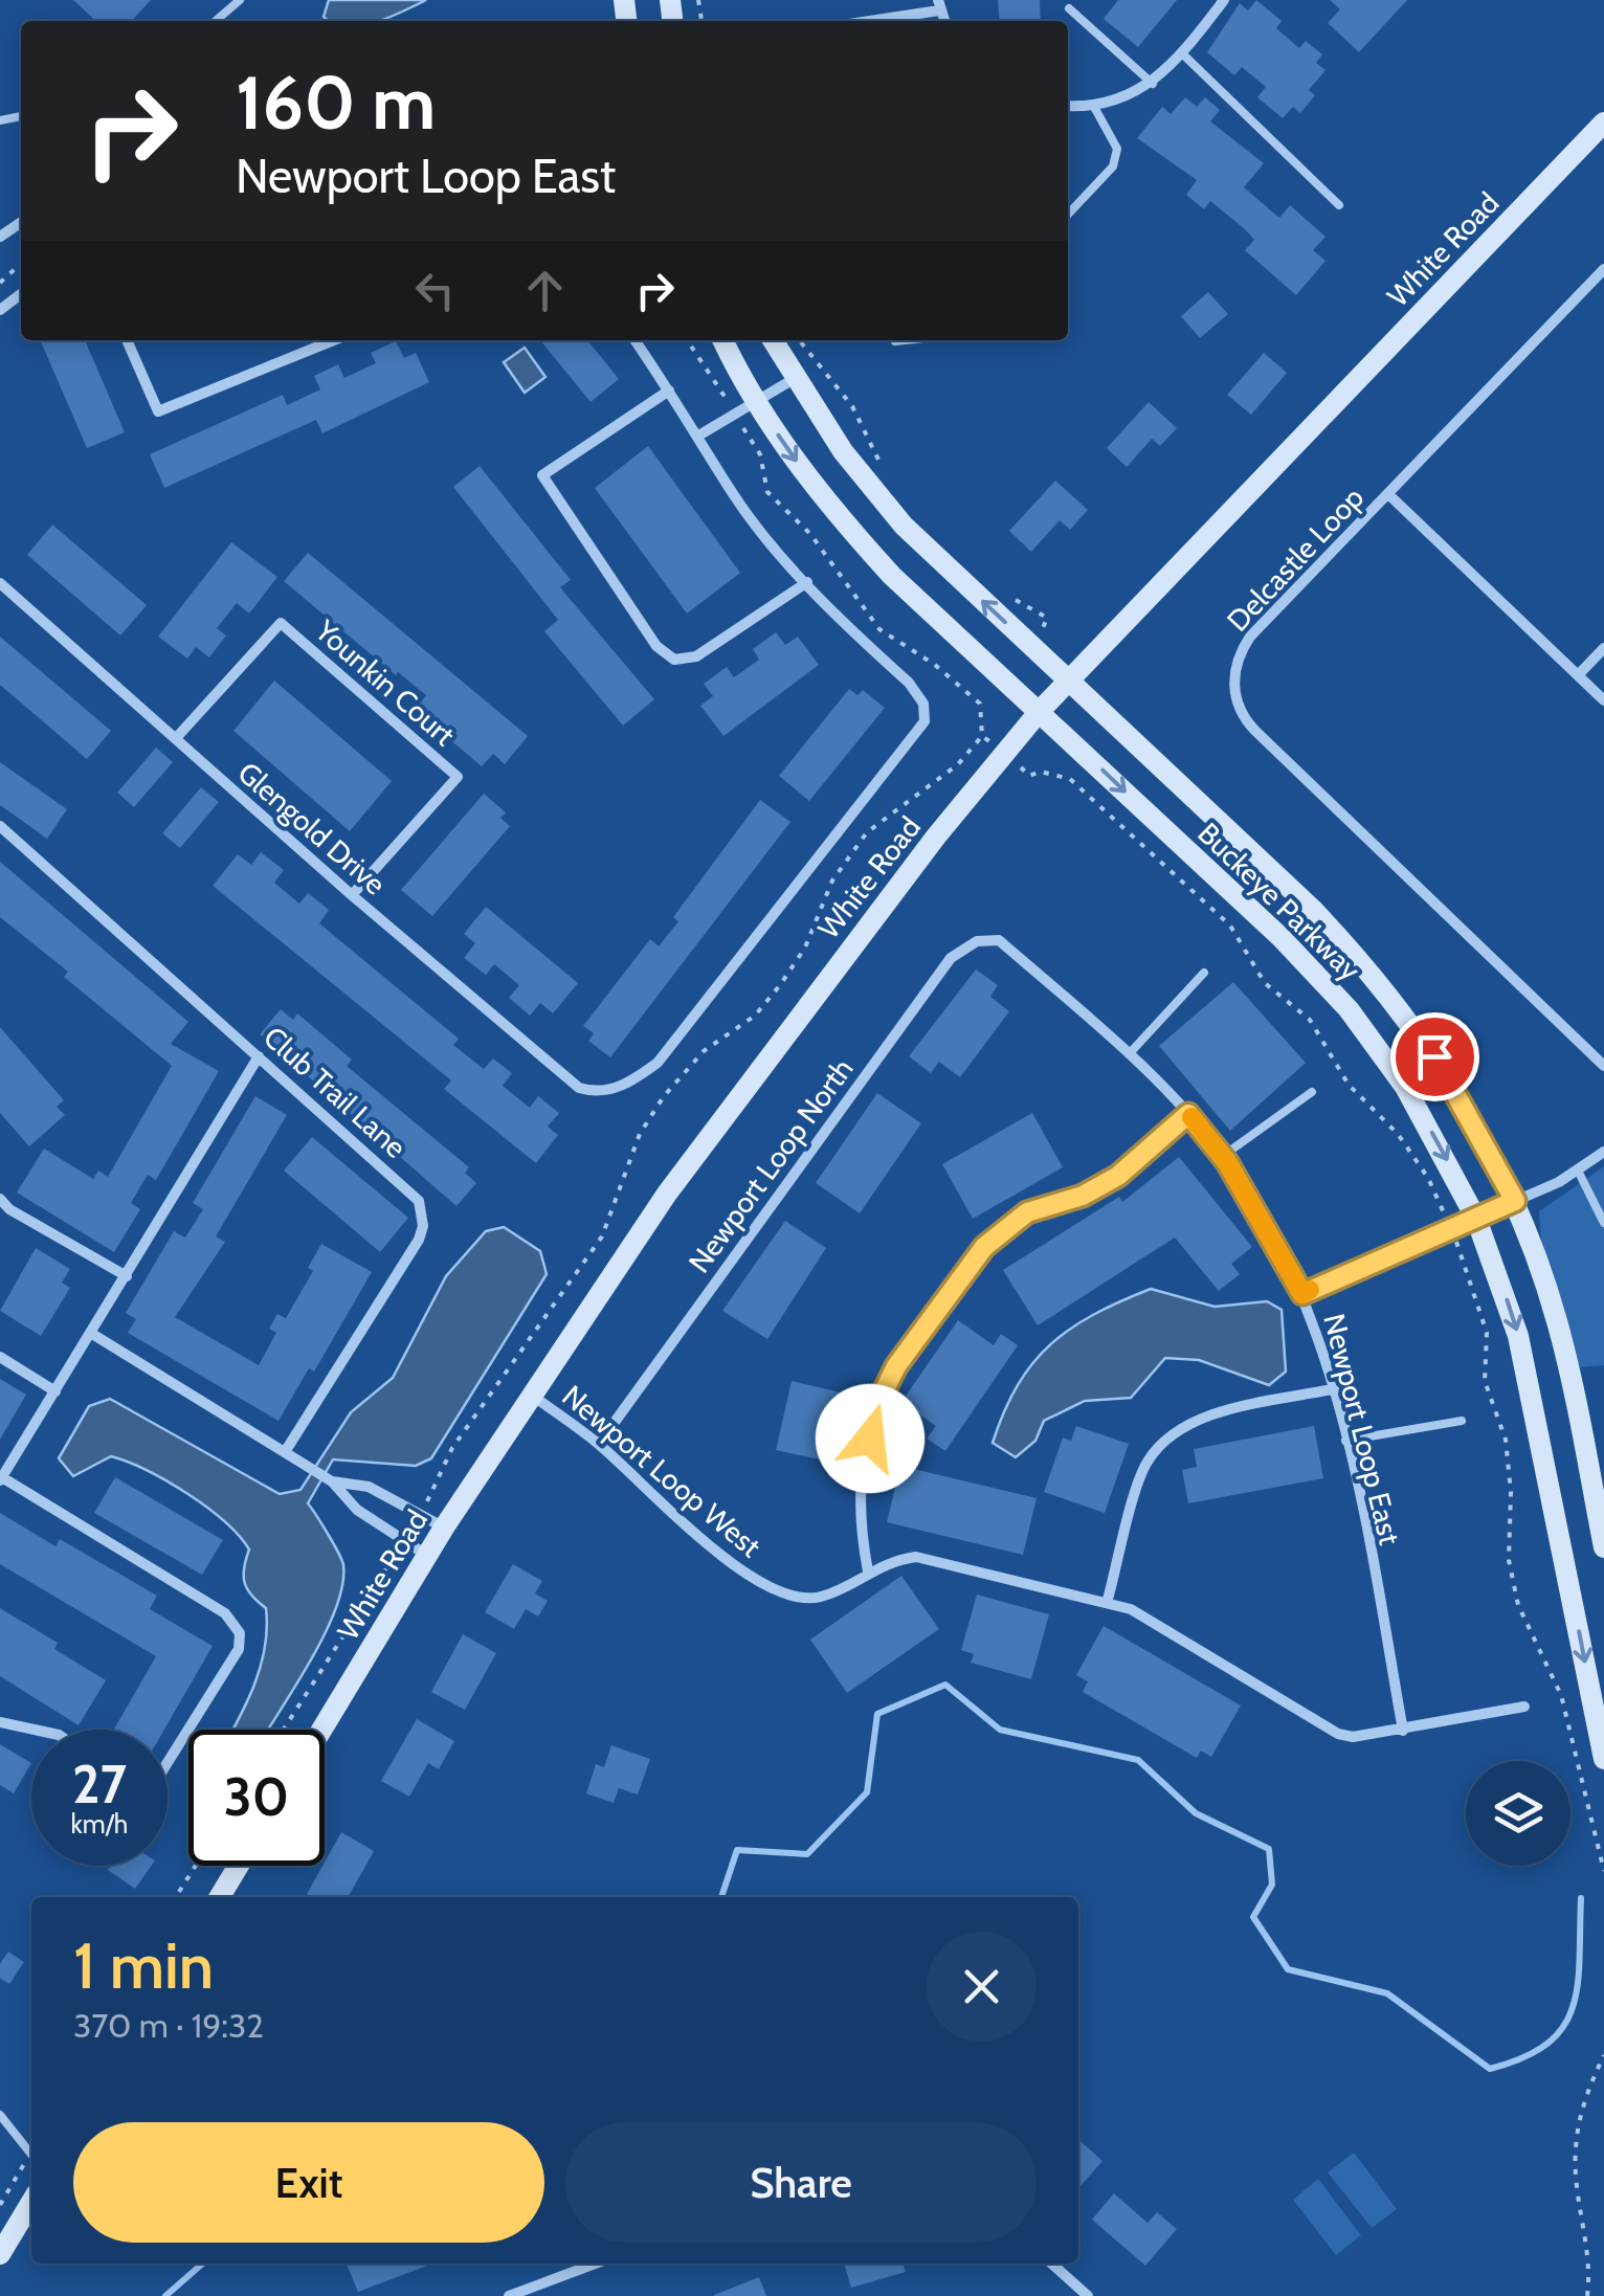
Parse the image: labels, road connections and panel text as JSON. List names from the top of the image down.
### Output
{
  "streets": {
    "street": [
      "White Road",
      "Delcastle Loop",
      "Younkin Court",
      "Glengold Drive",
      "Buckeye Parkway",
      "Club Trail Lane",
      "Newport Loop North",
      "Newport Loop East",
      "Newport Loop West"
    ]
  },
  "crossings": [
    ["White Road", "Buckeye Parkway"],
    ["White Road", "Newport Loop West"],
    ["Younkin Court", "Glengold Drive"],
    ["Newport Loop North", "Newport Loop East"],
    ["Newport Loop North", "Newport Loop West"],
    ["Newport Loop East", "Newport Loop West"]
  ],
  "page": {
    "turn": ["160 m", "Newport Loop East"],
    "speed": "27 km/h",
    "limit": "30",
    "heading": ["1 min", "370 m · 19:32"],
    "buttons": ["Exit", "Share"]
  }
}
